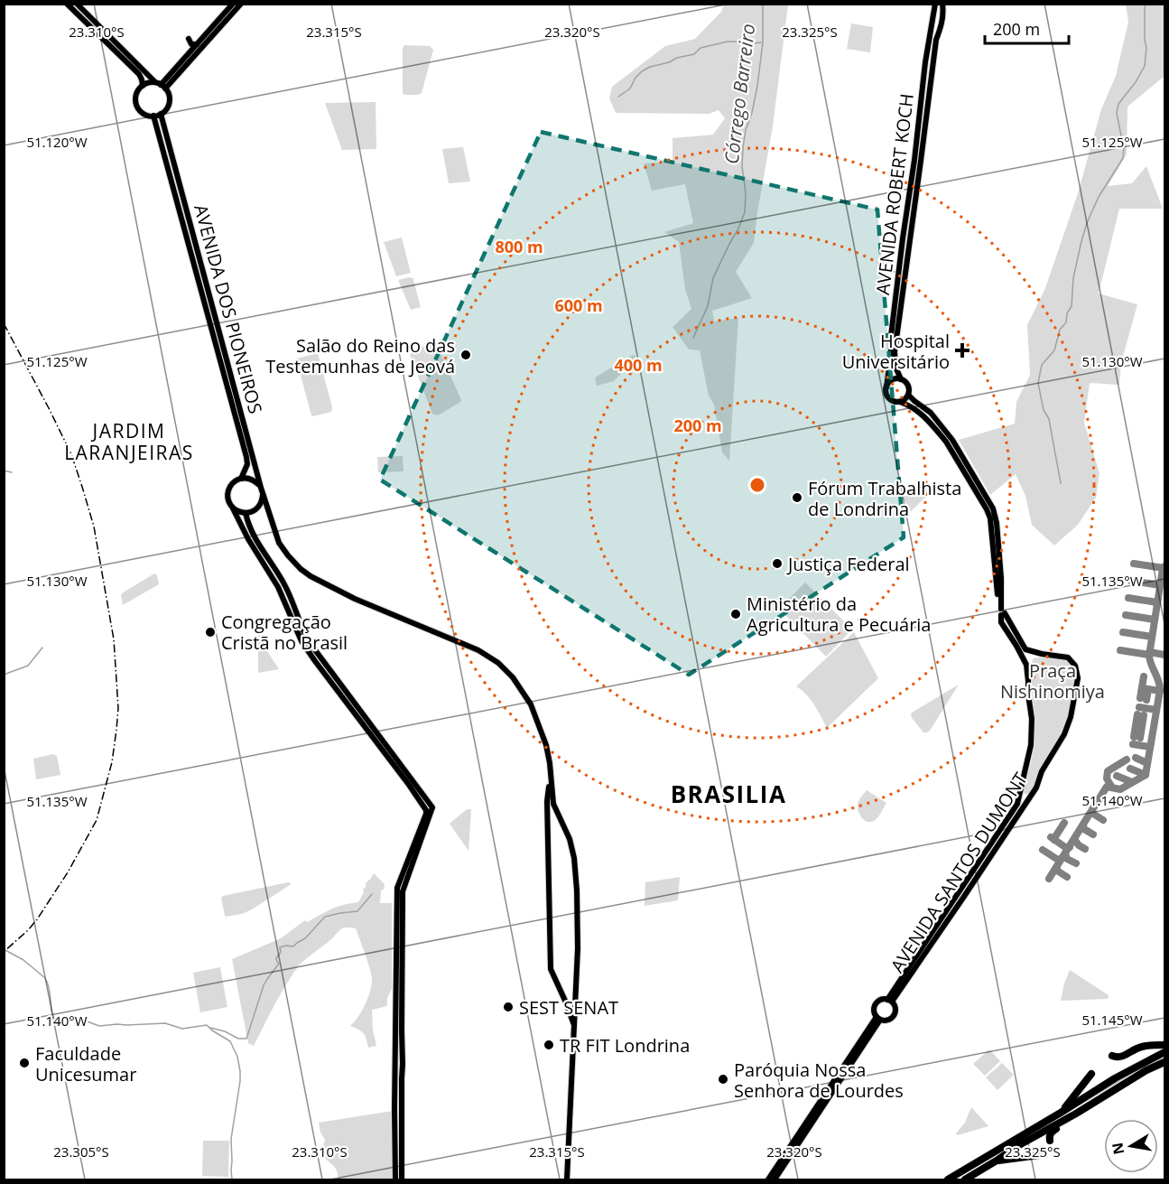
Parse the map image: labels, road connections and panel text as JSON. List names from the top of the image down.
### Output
{
  "streets": {
    "main road": ["AVENIDA ROBERT KOCH", "AVENIDA DOS PIONEIROS", "AVENIDA SANTOS DUMONT"]
  },
  "districts": ["JARDIM LARANJEIRAS", "BRASILIA"],
  "water": ["Córrego Barreiro"],
  "parks": ["Praça Nishinomiya"],
  "places": {
    "health": ["Hospital Universitário"],
    "other": [
      "Salão do Reino das Testemunhas de Jeová",
      "Fórum Trabalhista de Londrina",
      "Justiça Federal",
      "Ministério da Agricultura e Pecuária",
      "Congregação Cristã no Brasil",
      "SEST SENAT",
      "TR FIT Londrina",
      "Faculdade Unicesumar",
      "Paróquia Nossa Senhora de Lourdes"
    ]
  },
  "scale_bar": "200 m",
  "north": "left",
  "coordinates": [
    "23.310°S",
    "23.315°S",
    "23.320°S",
    "23.325°S",
    "51.125°W",
    "51.120°W",
    "51.130°W",
    "51.135°W",
    "51.140°W",
    "51.145°W",
    "23.305°S"
  ],
  "rings": [
    "800 m",
    "600 m",
    "400 m",
    "200 m"
  ]
}
